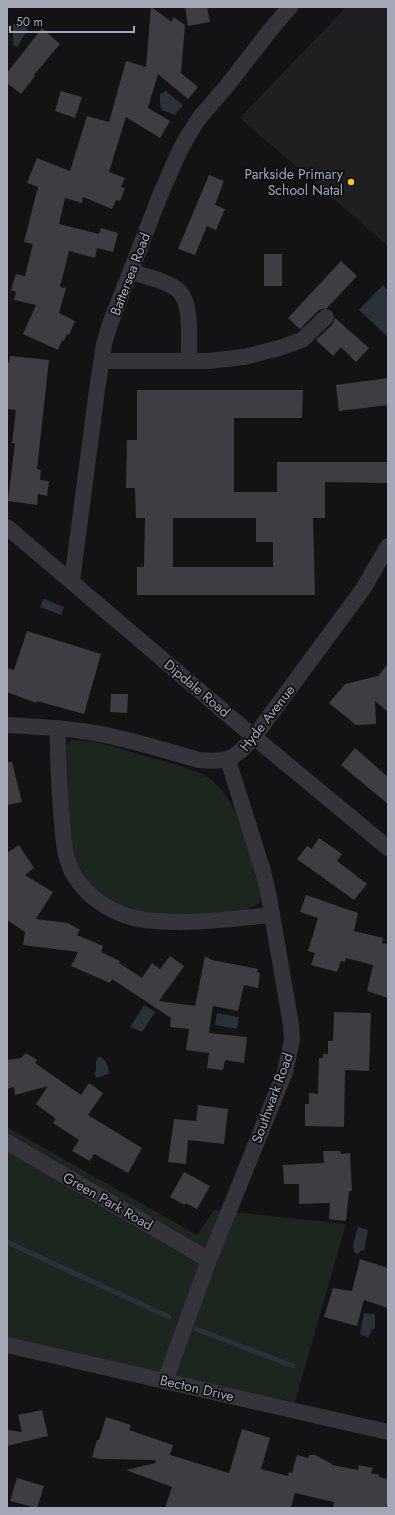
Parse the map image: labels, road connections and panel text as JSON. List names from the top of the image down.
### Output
{
  "streets": {
    "street": [
      "Battersea Road",
      "Dipdale Road",
      "Hyde Avenue",
      "Southwark Road",
      "Green Park Road",
      "Becton Drive"
    ]
  },
  "crossings": [
    ["Battersea Road", "Dipdale Road"],
    ["Dipdale Road", "Hyde Avenue"],
    ["Hyde Avenue", "Southwark Road"],
    ["Southwark Road", "Green Park Road"],
    ["Southwark Road", "Becton Drive"]
  ],
  "places": ["Parkside Primary School Natal"],
  "scale_bar": "50 m"
}
